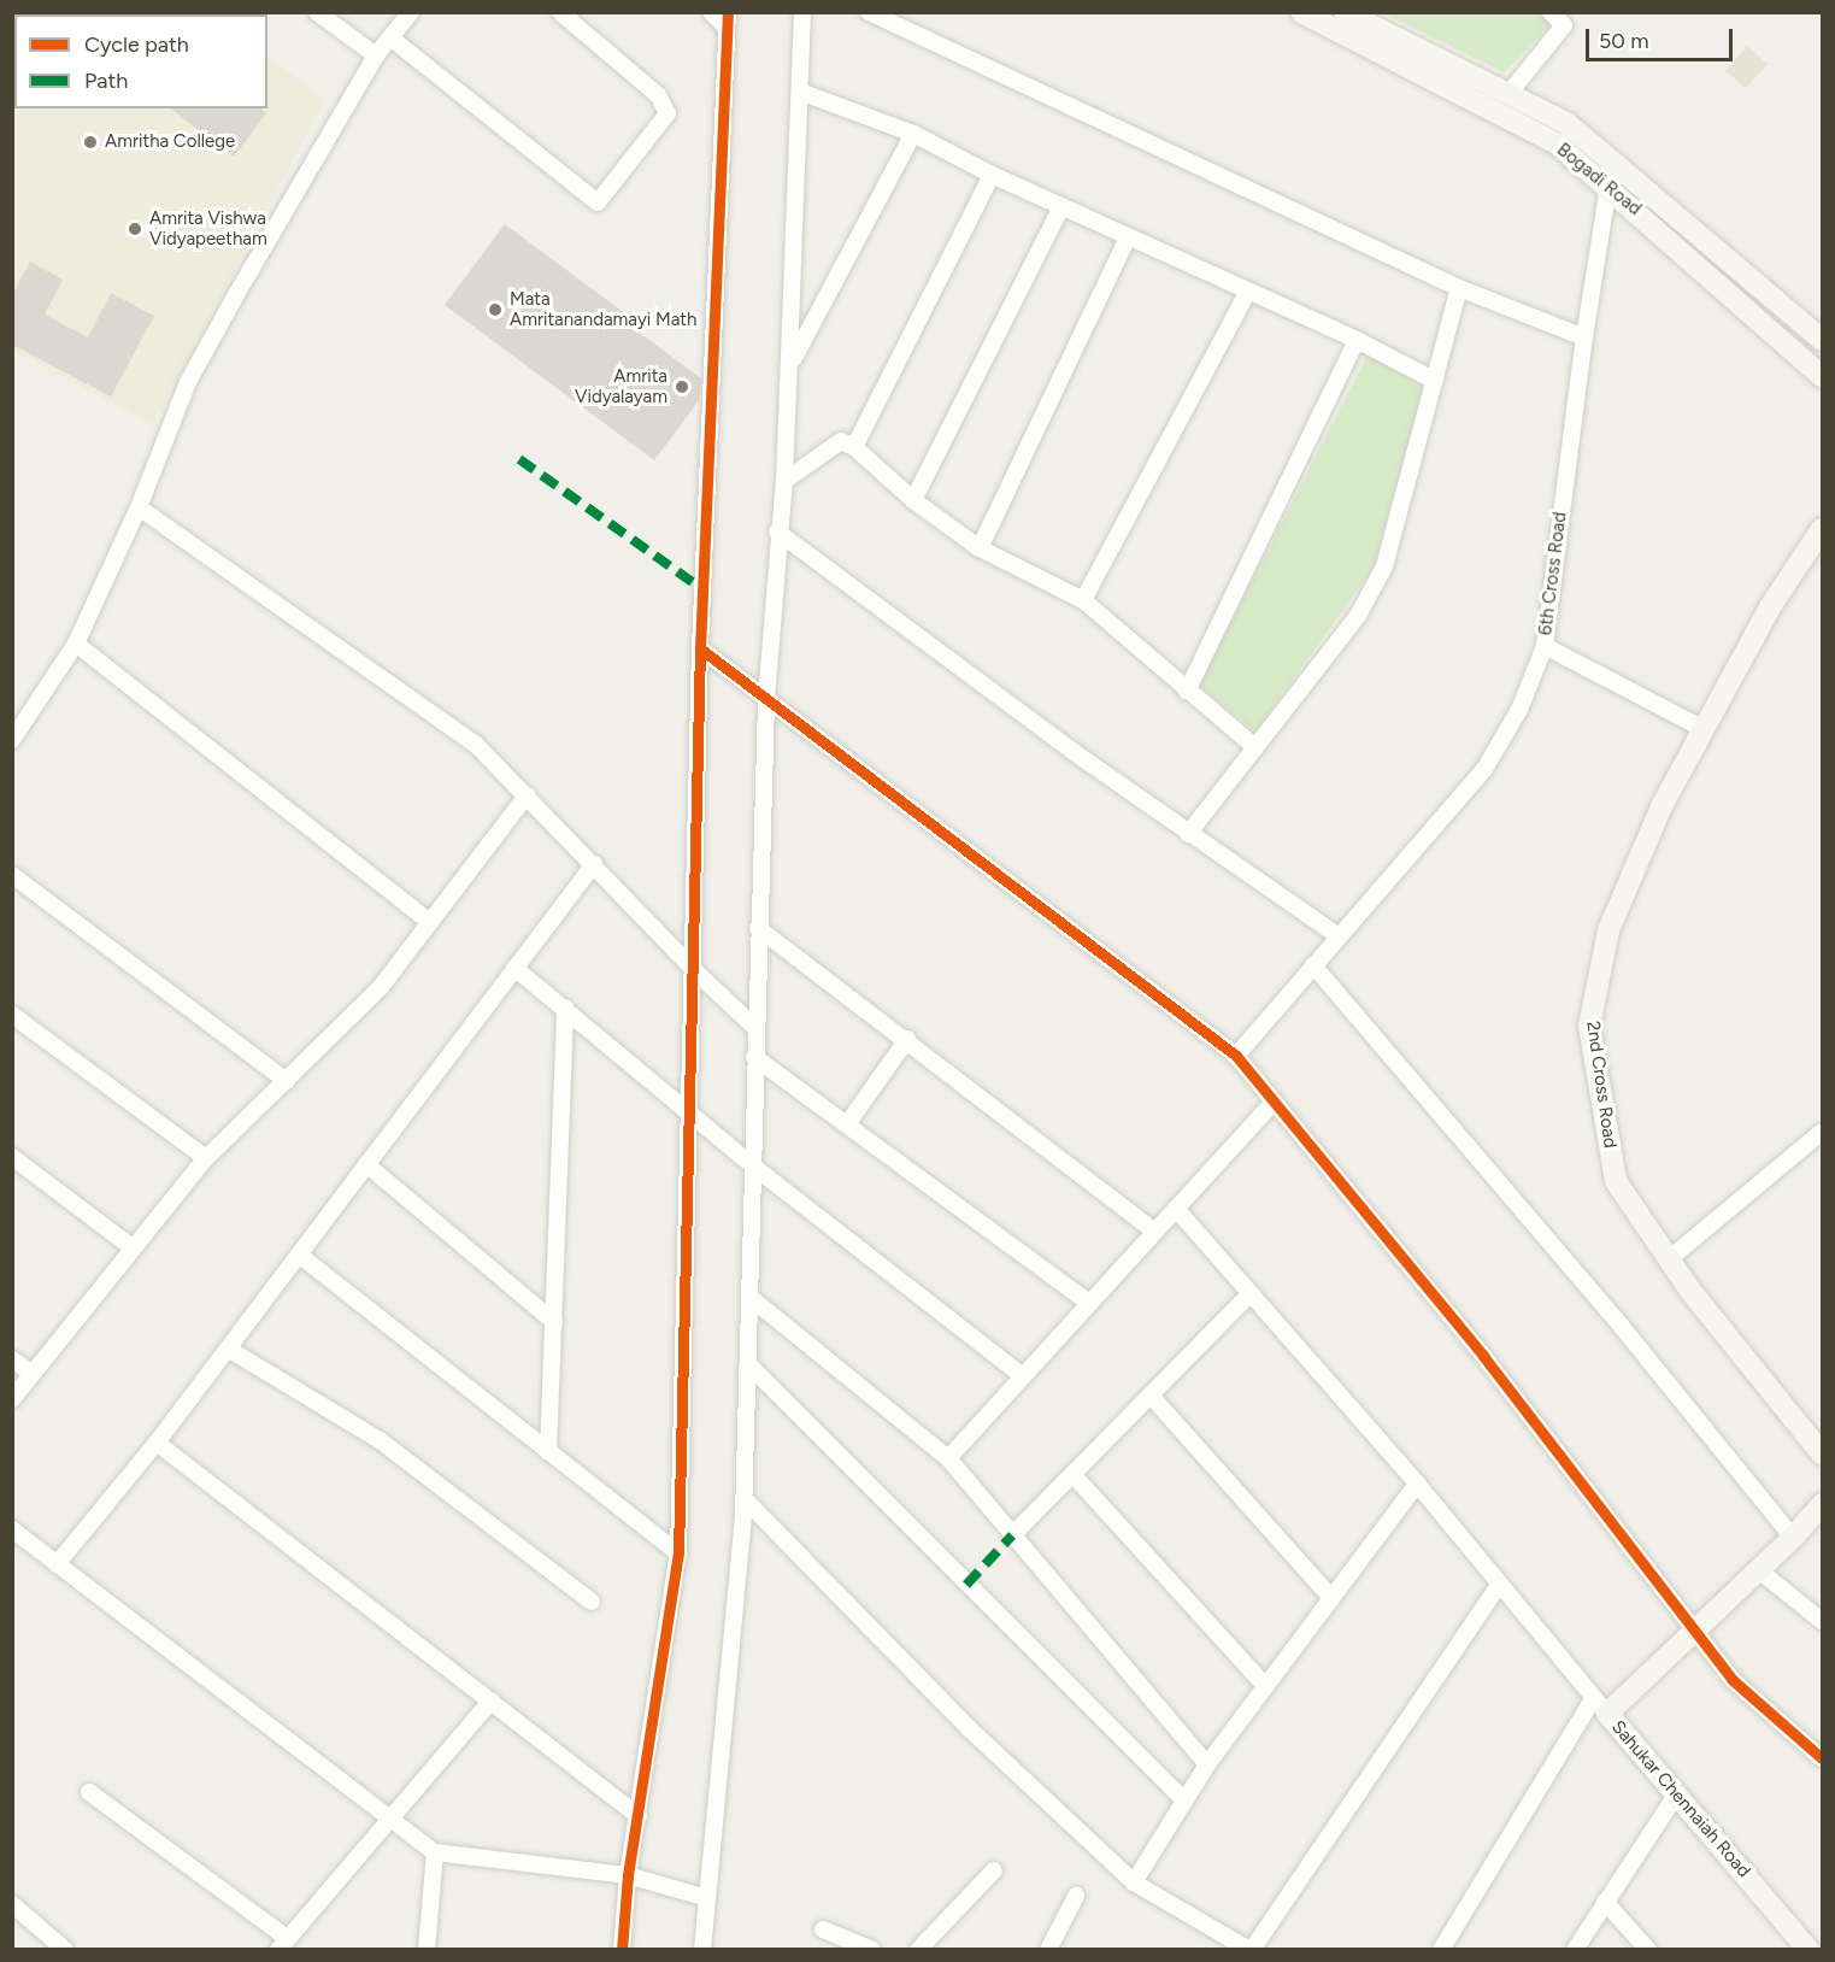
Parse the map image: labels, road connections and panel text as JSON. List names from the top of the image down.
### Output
{
  "streets": {
    "street": [
      "Bogadi Road",
      "6th Cross Road",
      "2nd Cross Road",
      "Sahukar Chennaiah Road"
    ]
  },
  "crossings": [
    ["Bogadi Road", "6th Cross Road"]
  ],
  "places": [
    "Amritha College",
    "Amrita Vishwa Vidyapeetham",
    "Mata Amritanandamayi Math",
    "Amrita Vidyalayam"
  ],
  "legend": ["Cycle path", "Path"],
  "scale_bar": "50 m"
}
